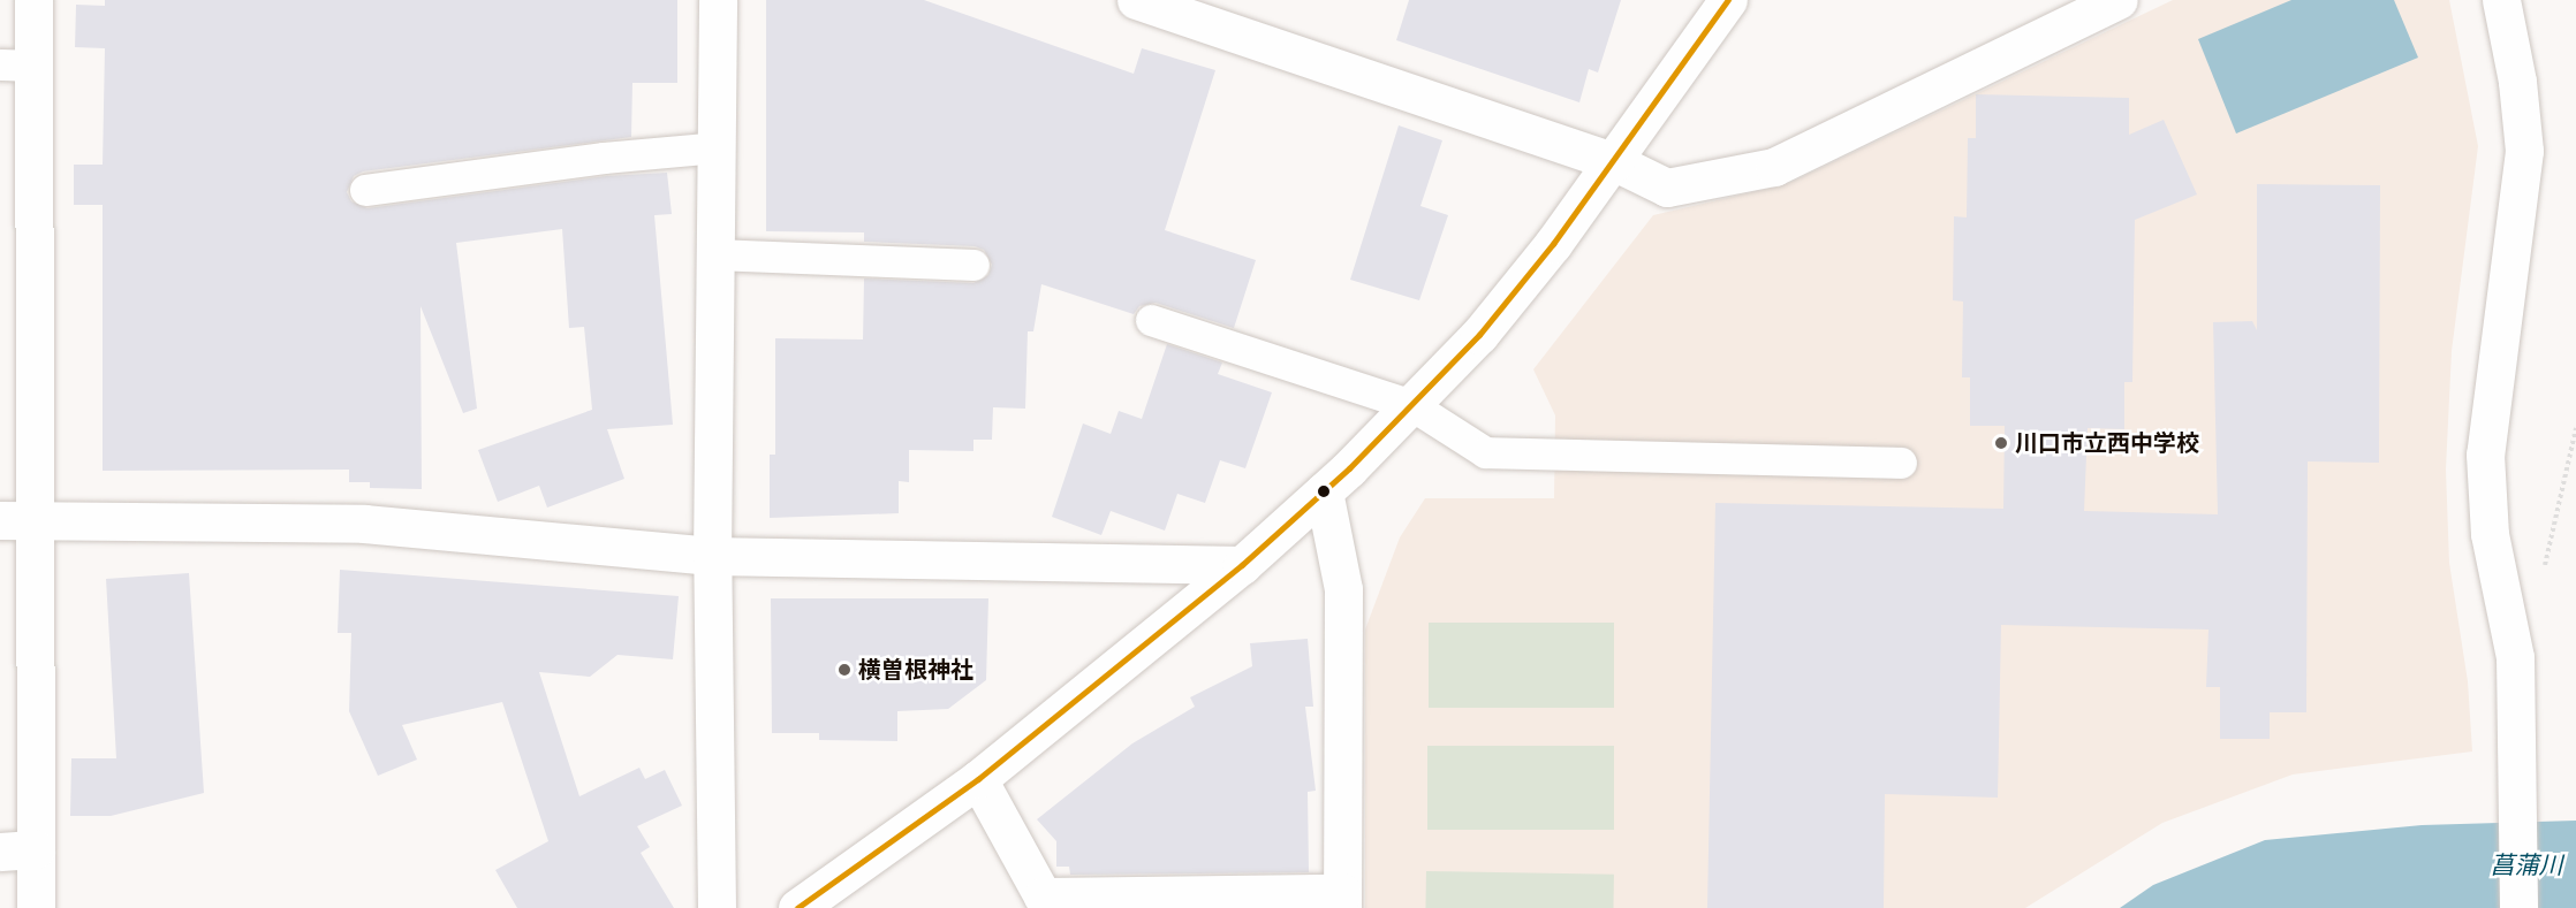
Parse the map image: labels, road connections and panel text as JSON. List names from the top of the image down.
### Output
{
  "water": ["菖蒲川"],
  "places": ["川口市立西中学校", "横曽根神社"]
}
